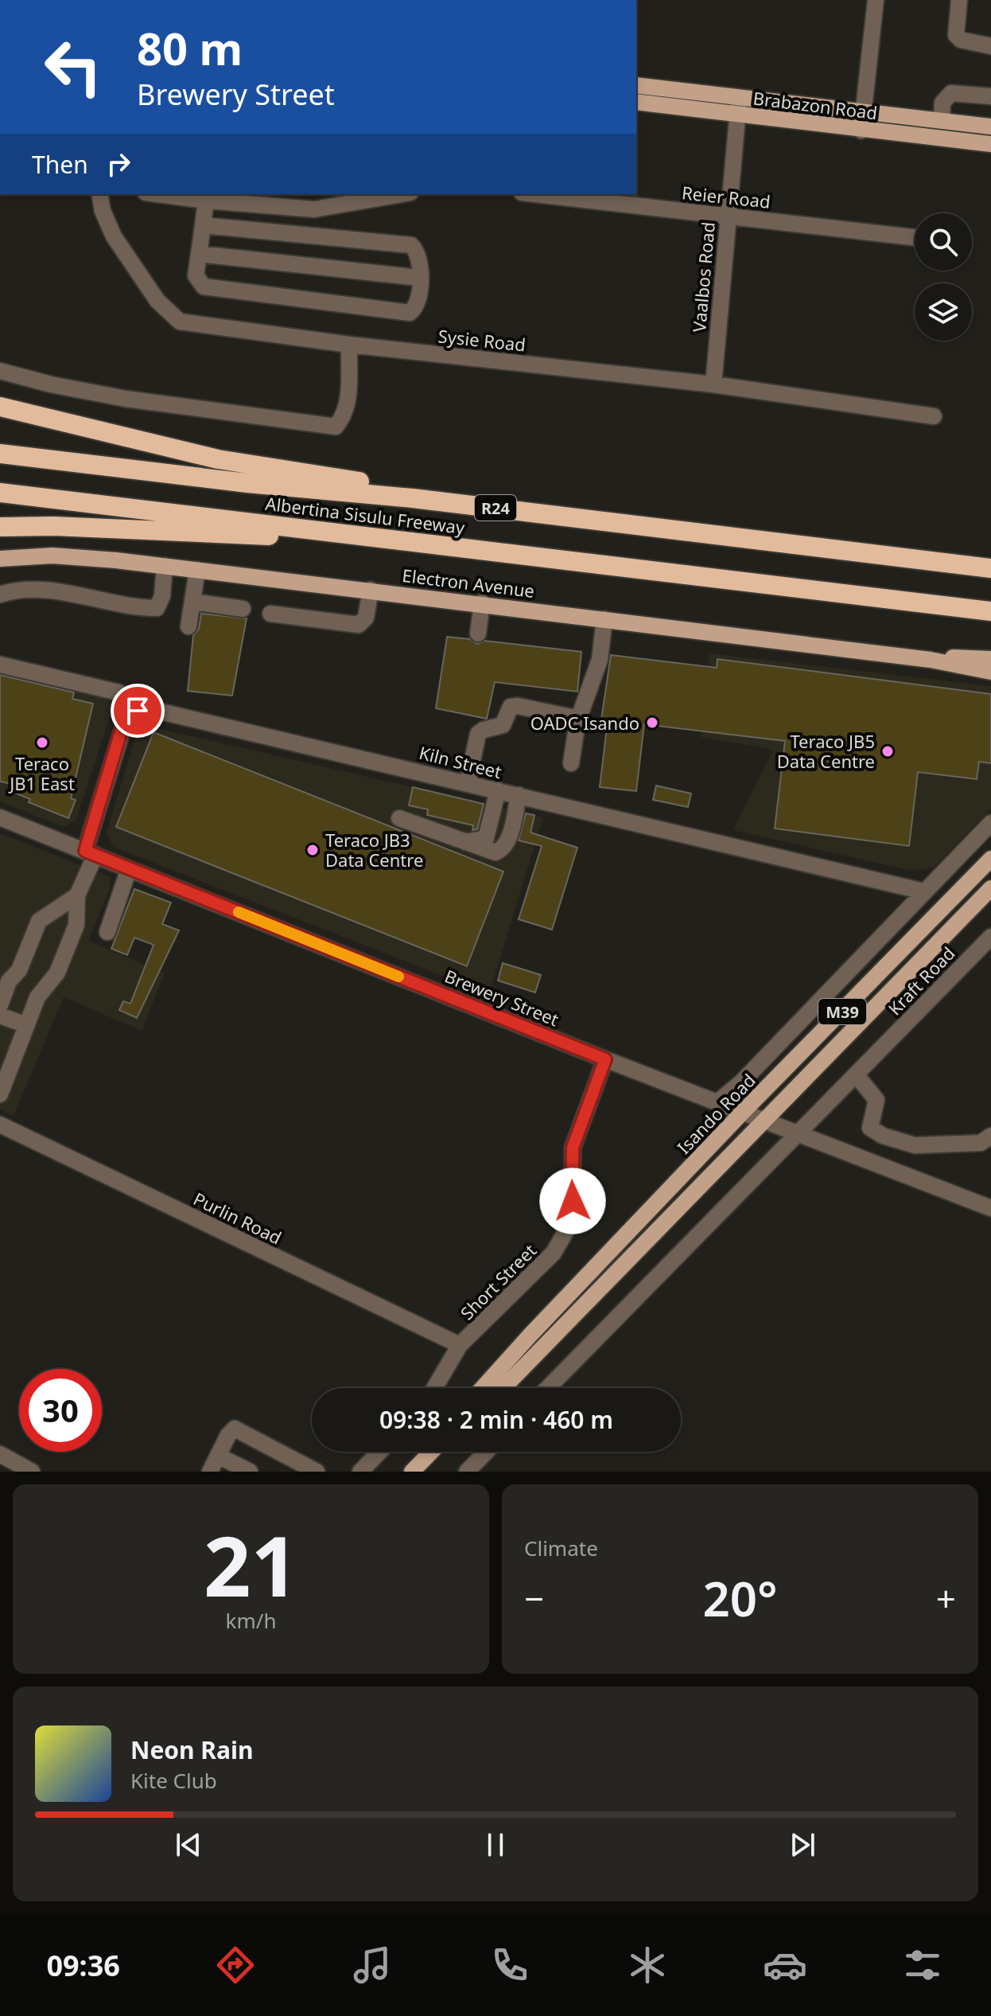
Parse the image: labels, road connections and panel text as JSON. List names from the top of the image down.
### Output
{
  "streets": {
    "highway": ["R24", "Albertina Sisulu Freeway"],
    "main road": [
      "Brabazon Road",
      "Electron Avenue",
      "M39",
      "Isando Road"
    ],
    "street": [
      "Reier Road",
      "Vaalbos Road",
      "Sysie Road",
      "Kiln Street",
      "Kraft Road",
      "Brewery Street",
      "Purlin Road",
      "Short Street"
    ]
  },
  "crossings": [
    ["Brabazon Road", "Vaalbos Road"],
    ["Reier Road", "Vaalbos Road"],
    ["Vaalbos Road", "Sysie Road"],
    ["Kraft Road", "Brewery Street"],
    ["Brewery Street", "M39"],
    ["Brewery Street", "Isando Road"],
    ["Brewery Street", "Short Street"],
    ["Purlin Road", "Short Street"]
  ],
  "places": [
    "OADC Isando",
    "Teraco JB1 East",
    "Teraco JB5 Data Centre",
    "Teraco JB3 Data Centre"
  ],
  "page": {
    "turn": ["80 m", "Brewery Street"],
    "then": "Then",
    "limit": "30",
    "trip": "09:38 · 2 min · 460 m",
    "tile": [
      ["21", "km/h"],
      "Climate"
    ],
    "heat": ["−", "20°", "+"],
    "song": ["Neon Rain", "Kite Club"],
    "tabs": "09:36"
  }
}
